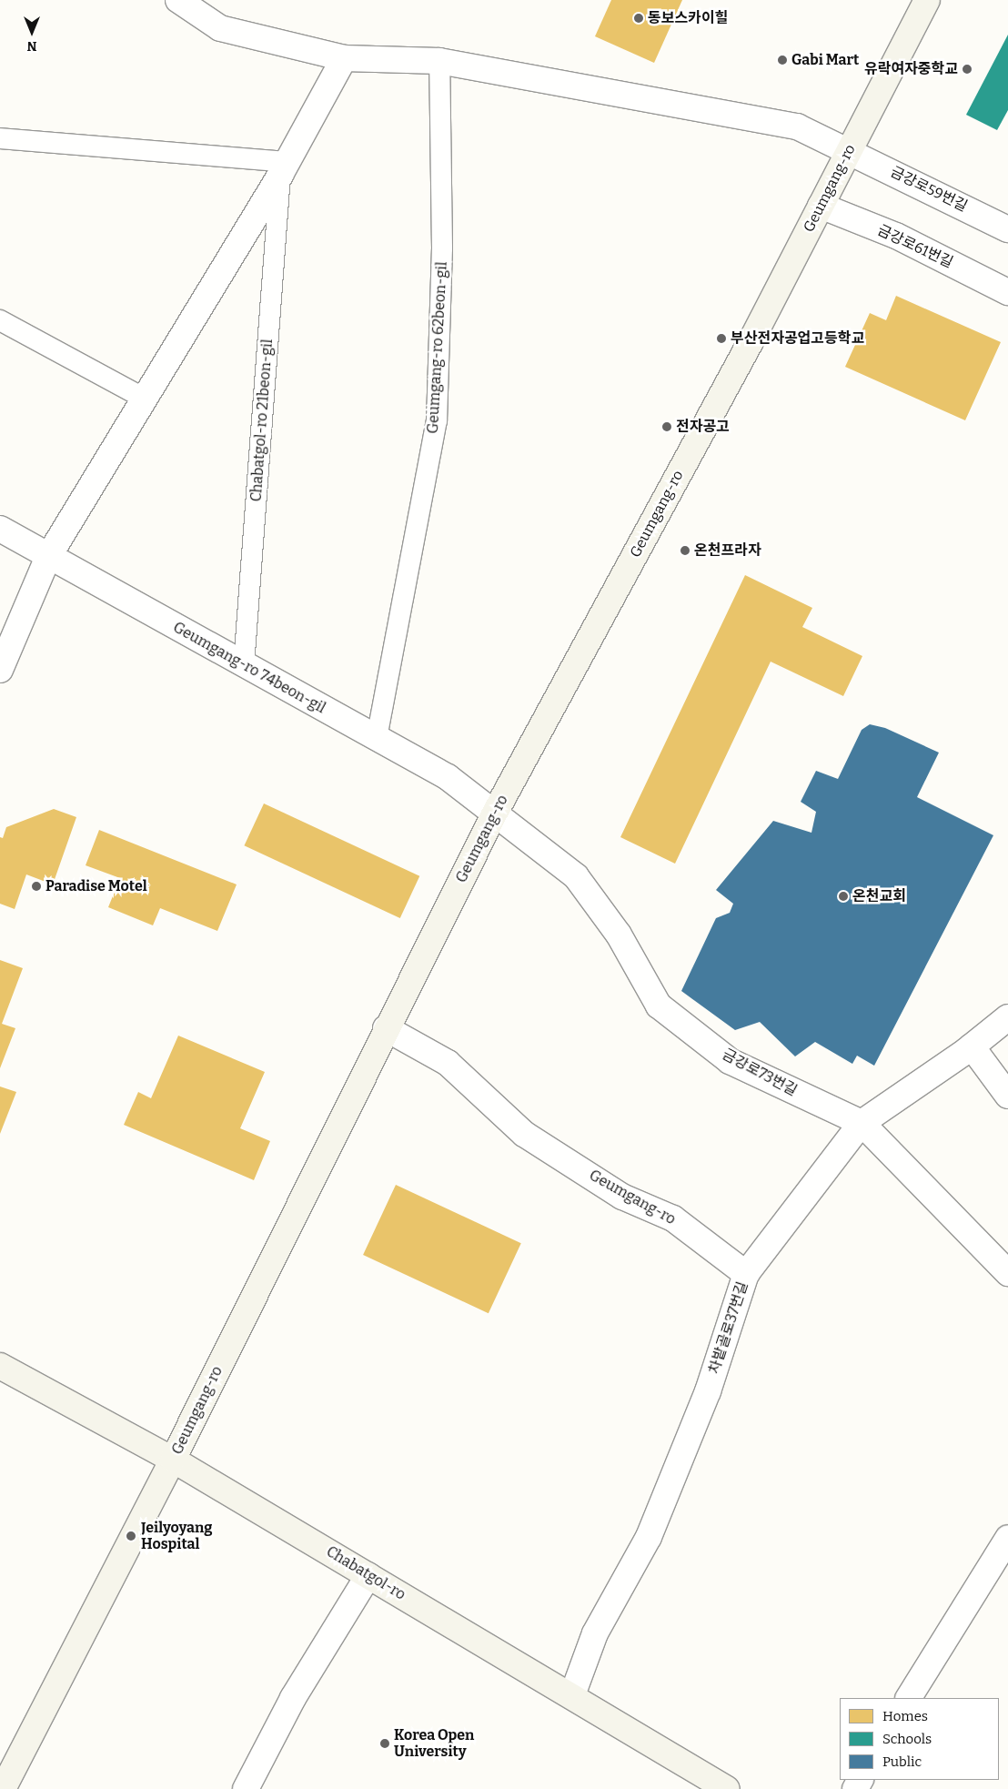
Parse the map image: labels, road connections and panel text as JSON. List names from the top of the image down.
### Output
{
  "streets": {
    "street": [
      "Geumgang-ro",
      "금강로59번길",
      "금강로61번길",
      "Chabatgol-ro 21beon-gil",
      "Geumgang-ro 74beon-gil",
      "금강로73번길",
      "차밭골로37번길",
      "Chabatgol-ro"
    ],
    "lane": ["Geumgang-ro 62beon-gil"]
  },
  "crossings": [
    ["Geumgang-ro", "금강로59번길"],
    ["Geumgang-ro", "금강로61번길"],
    ["Geumgang-ro", "Geumgang-ro 74beon-gil"],
    ["Geumgang-ro", "금강로73번길"],
    ["Geumgang-ro", "차밭골로37번길"],
    ["Geumgang-ro", "Chabatgol-ro"],
    ["Geumgang-ro 62beon-gil", "Geumgang-ro 74beon-gil"],
    ["Chabatgol-ro 21beon-gil", "Geumgang-ro 74beon-gil"],
    ["Geumgang-ro 74beon-gil", "금강로73번길"],
    ["금강로73번길", "차밭골로37번길"],
    ["차밭골로37번길", "Chabatgol-ro"]
  ],
  "places": [
    "동보스카이힐",
    "Gabi Mart",
    "유락여자중학교",
    "부산전자공업고등학교",
    "전자공고",
    "온천프라자",
    "Paradise Motel",
    "온천교회",
    "Jeilyoyang Hospital",
    "Korea Open University"
  ],
  "legend": ["Homes", "Schools", "Public"],
  "north": "bottom"
}
